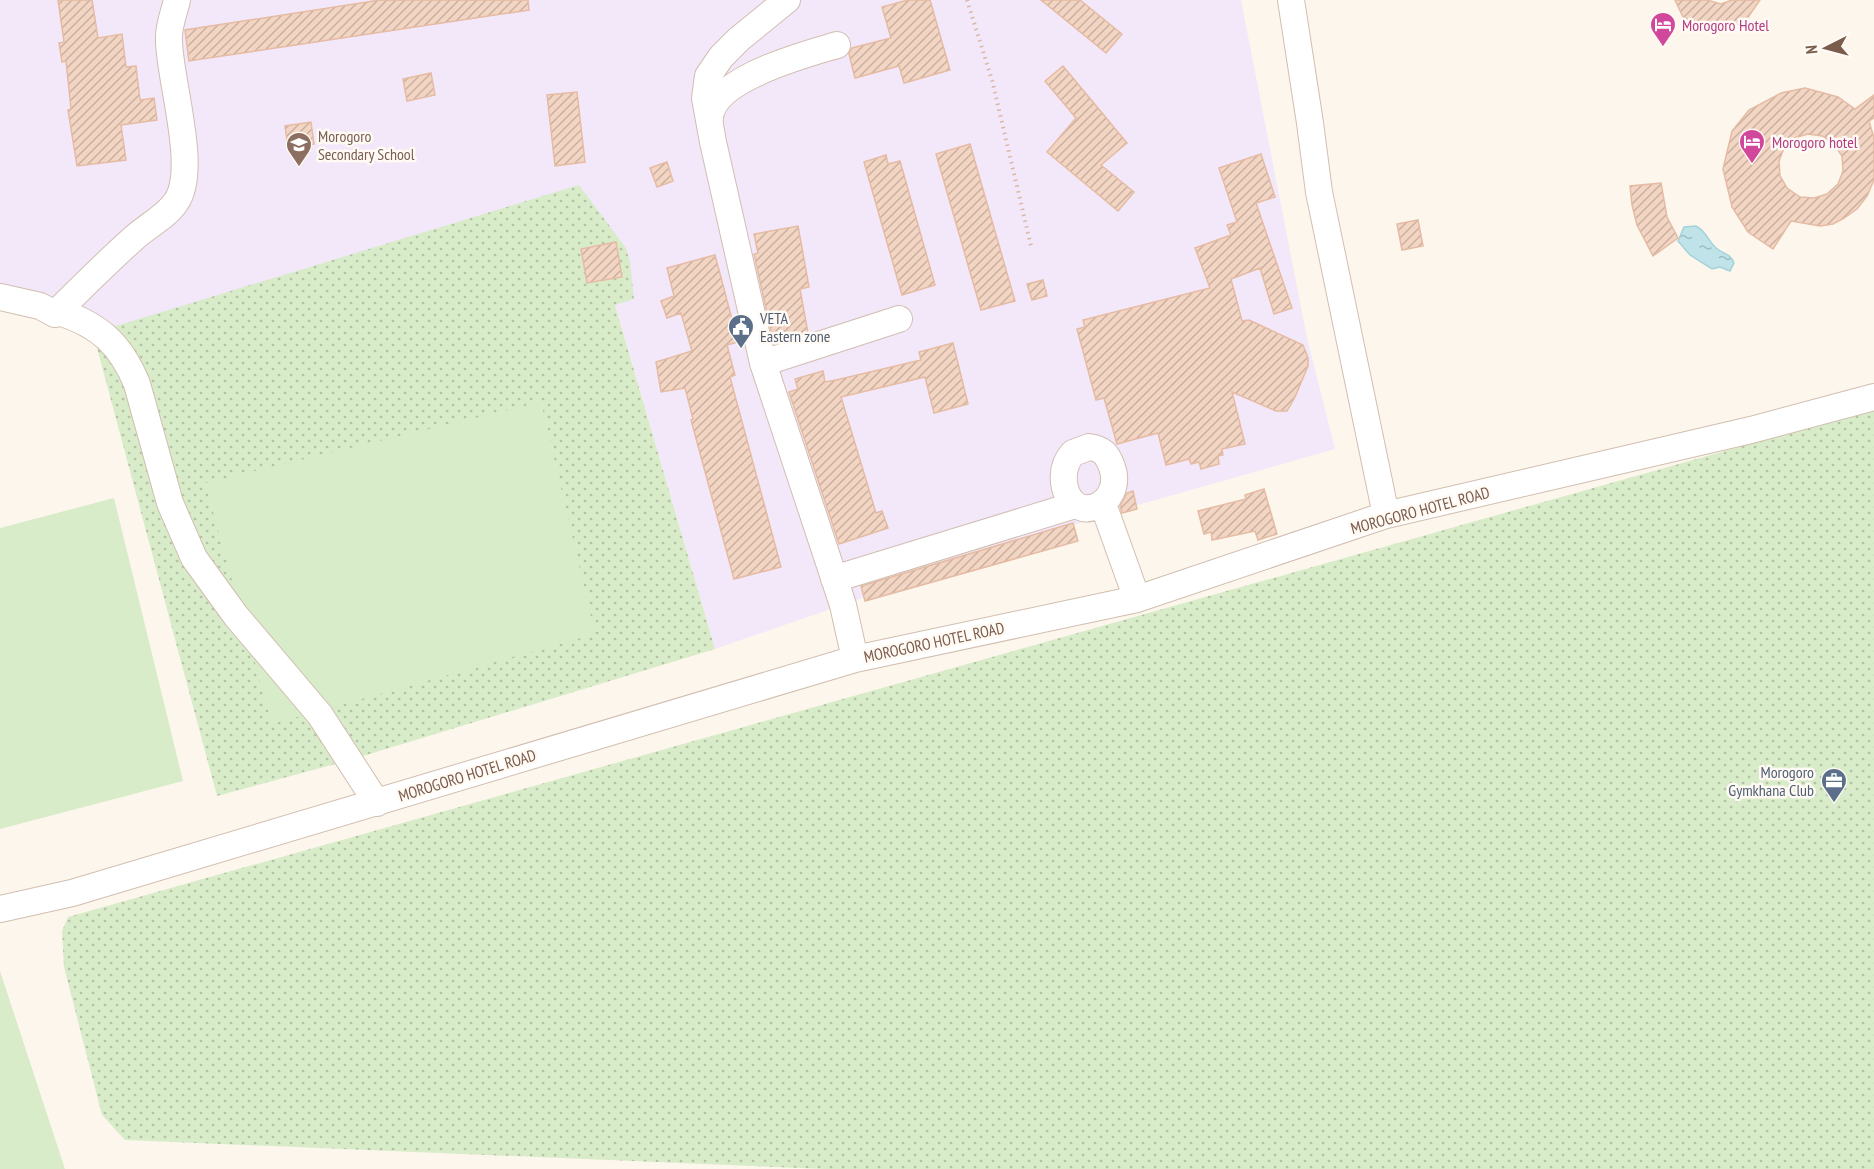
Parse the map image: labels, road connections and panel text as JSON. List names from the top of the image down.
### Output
{
  "streets": {
    "street": ["MOROGORO HOTEL ROAD"]
  },
  "places": {
    "hotel": ["Morogoro Hotel", "Morogoro hotel"],
    "school or university": ["Morogoro Secondary School"],
    "public building": ["VETA Eastern zone"],
    "office": ["Morogoro Gymkhana Club"]
  },
  "north": "left"
}
